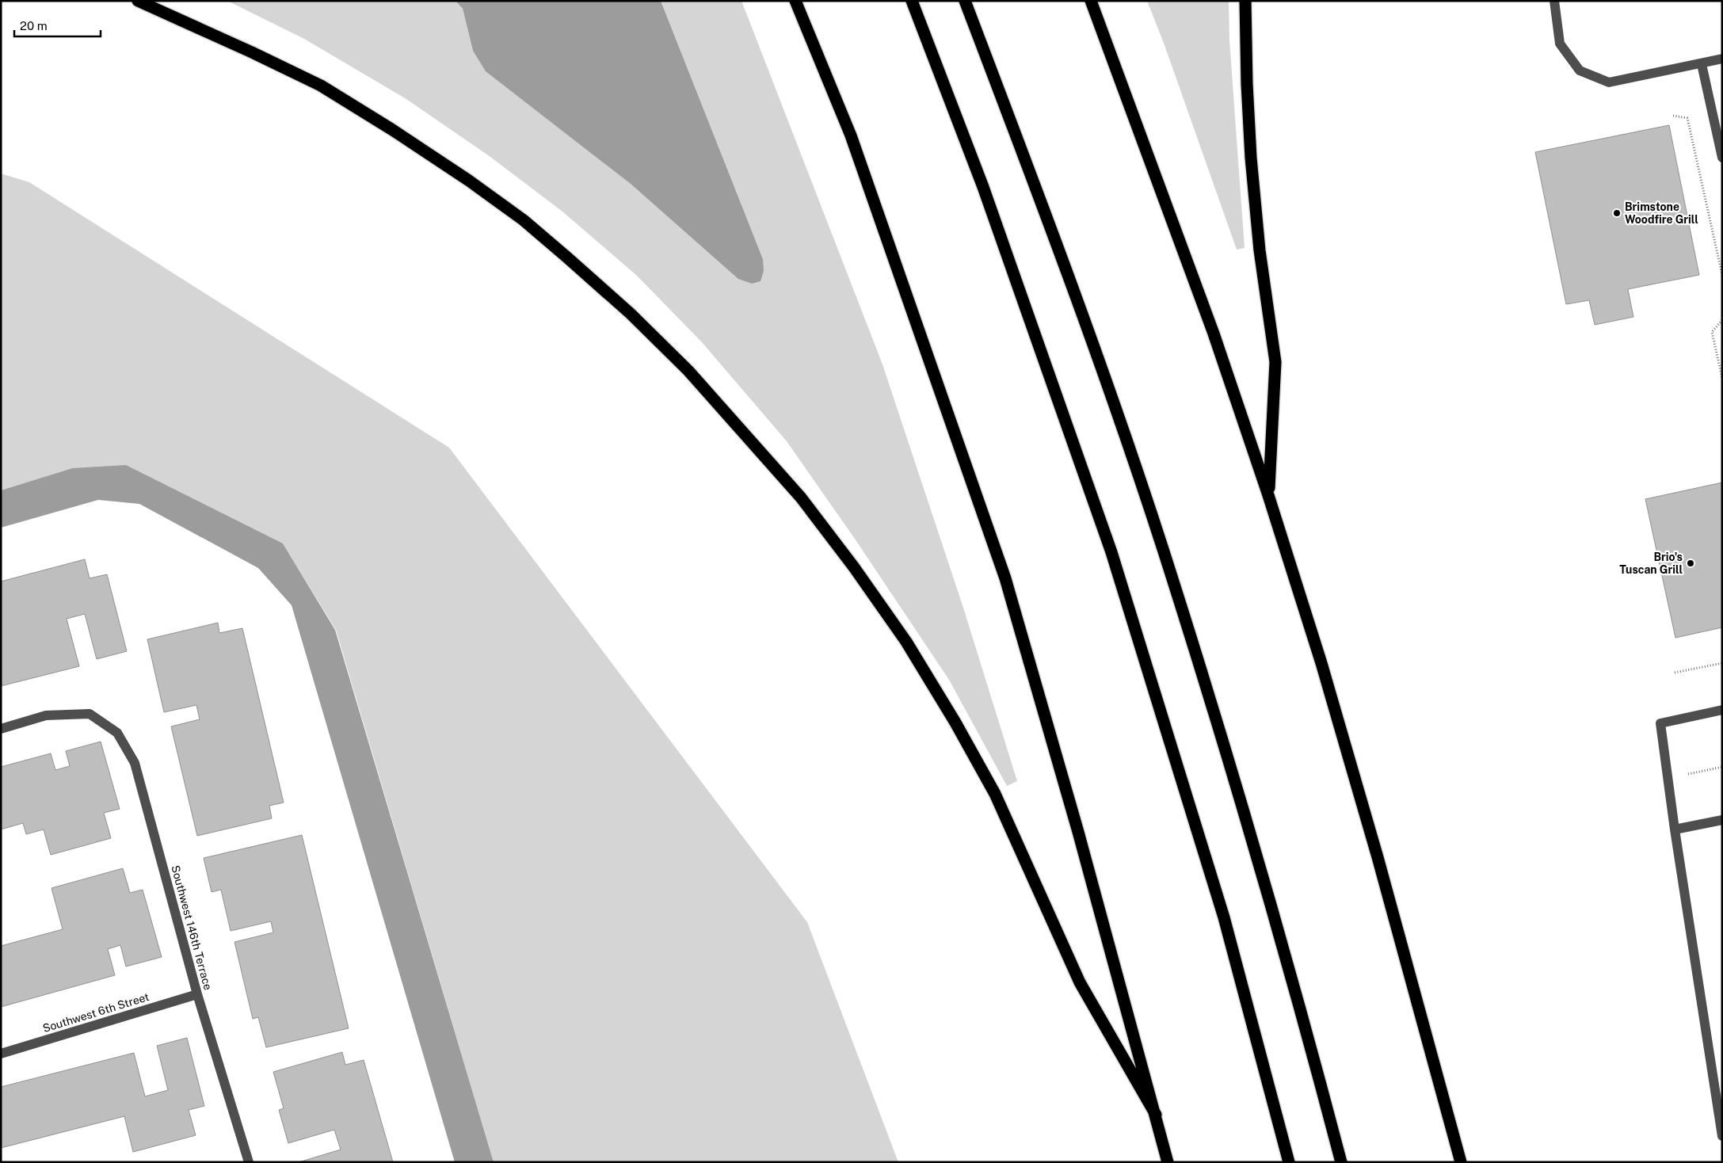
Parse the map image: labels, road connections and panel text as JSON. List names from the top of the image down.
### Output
{
  "streets": {
    "street": ["Southwest 146th Terrace", "Southwest 6th Street"]
  },
  "crossings": [
    ["Southwest 146th Terrace", "Southwest 6th Street"]
  ],
  "places": ["Brimstone Woodfire Grill", "Brio's Tuscan Grill"],
  "scale_bar": "20 m"
}
